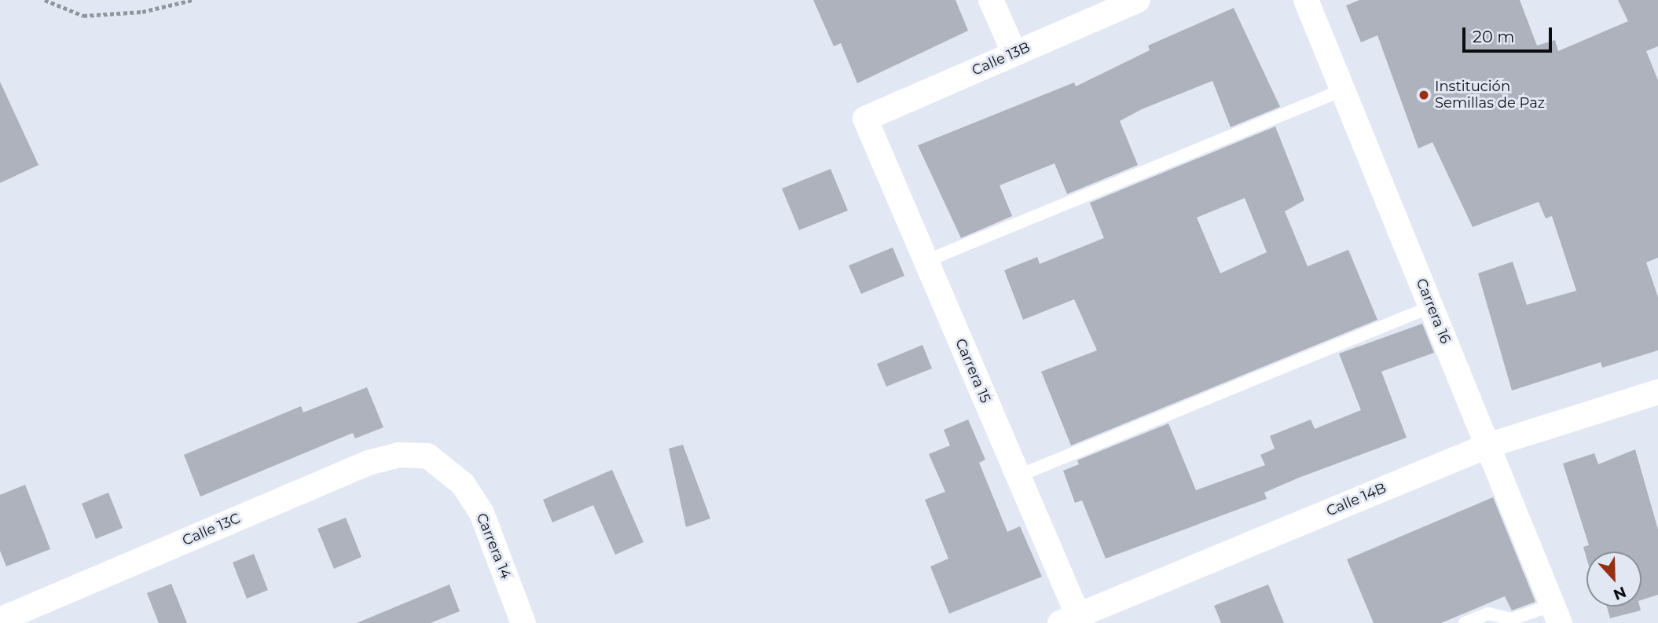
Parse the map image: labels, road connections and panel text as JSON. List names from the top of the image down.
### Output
{
  "streets": {
    "street": [
      "Calle 13B",
      "Carrera 16",
      "Carrera 15",
      "Calle 14B",
      "Calle 13C",
      "Carrera 14"
    ]
  },
  "crossings": [
    ["Calle 13B", "Carrera 15"],
    ["Carrera 16", "Calle 14B"],
    ["Carrera 15", "Calle 14B"],
    ["Calle 13C", "Carrera 14"]
  ],
  "places": ["Institución Semillas de Paz"],
  "scale_bar": "20 m",
  "north": "bottom"
}
